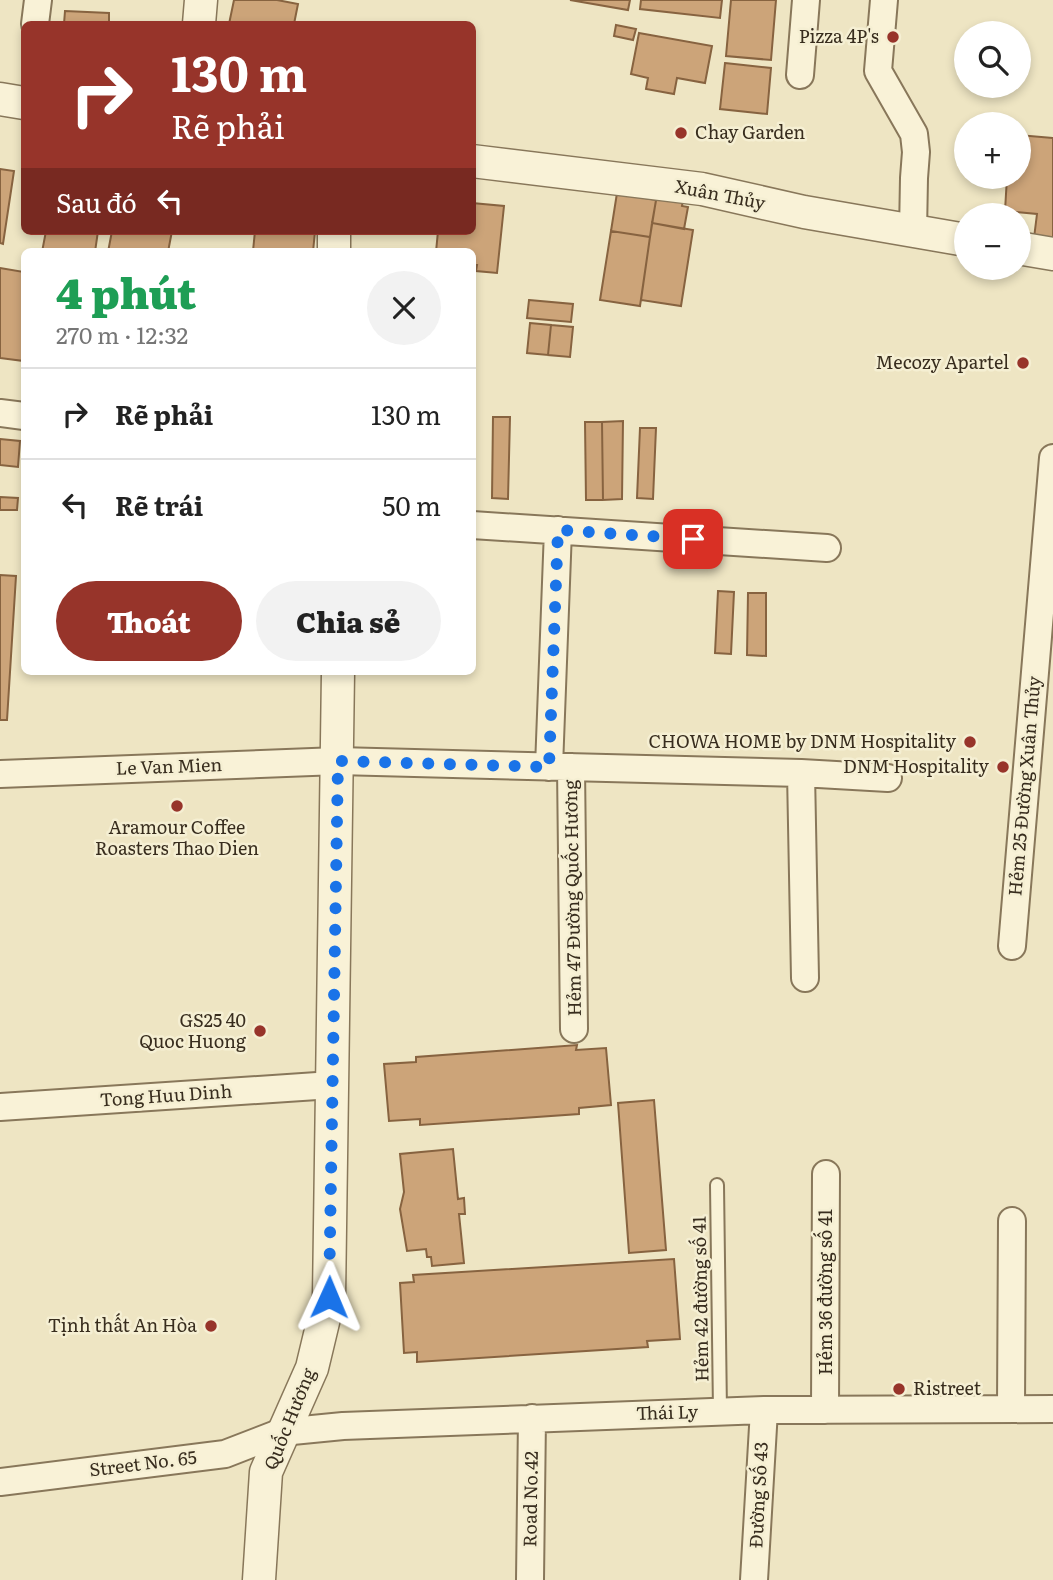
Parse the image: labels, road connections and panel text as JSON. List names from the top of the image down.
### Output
{
  "streets": {
    "street": [
      "Xuân Thủy",
      "Le Van Mien",
      "Hẻm 25 Đường Xuân Thủy",
      "Hẻm 47 Đường Quốc Hương",
      "Tong Huu Dinh",
      "Hẻm 36 đường số 41",
      "Thái Ly",
      "Quốc Hương",
      "Street No. 65",
      "Đường Số 43",
      "Road No.42"
    ],
    "lane": ["Hẻm 42 đường số 41"]
  },
  "crossings": [
    ["Le Van Mien", "Hẻm 47 Đường Quốc Hương"],
    ["Le Van Mien", "Quốc Hương"],
    ["Hẻm 47 Đường Quốc Hương", "Quốc Hương"],
    ["Tong Huu Dinh", "Quốc Hương"],
    ["Hẻm 36 đường số 41", "Thái Ly"],
    ["Hẻm 42 đường số 41", "Thái Ly"],
    ["Thái Ly", "Quốc Hương"],
    ["Thái Ly", "Street No. 65"],
    ["Thái Ly", "Đường Số 43"],
    ["Thái Ly", "Road No.42"],
    ["Quốc Hương", "Street No. 65"]
  ],
  "places": [
    "Pizza 4P's",
    "Chay Garden",
    "Mecozy Apartel",
    "CHOWA HOME by DNM Hospitality",
    "DNM Hospitality",
    "Aramour Coffee Roasters Thao Dien",
    "GS25 40 Quoc Huong",
    "Tịnh thất An Hòa",
    "Ristreet"
  ],
  "page": {
    "map_buttons": ["+", "−"],
    "turn": ["130 m", "Rẽ phải"],
    "then": "Sau đó",
    "heading": ["4 phút", "270 m · 12:32"],
    "list": [
      {
        "name": "Rẽ phải",
        "value": "130 m"
      },
      {
        "name": "Rẽ trái",
        "value": "50 m"
      }
    ],
    "buttons": ["Thoát", "Chia sẻ"]
  }
}
